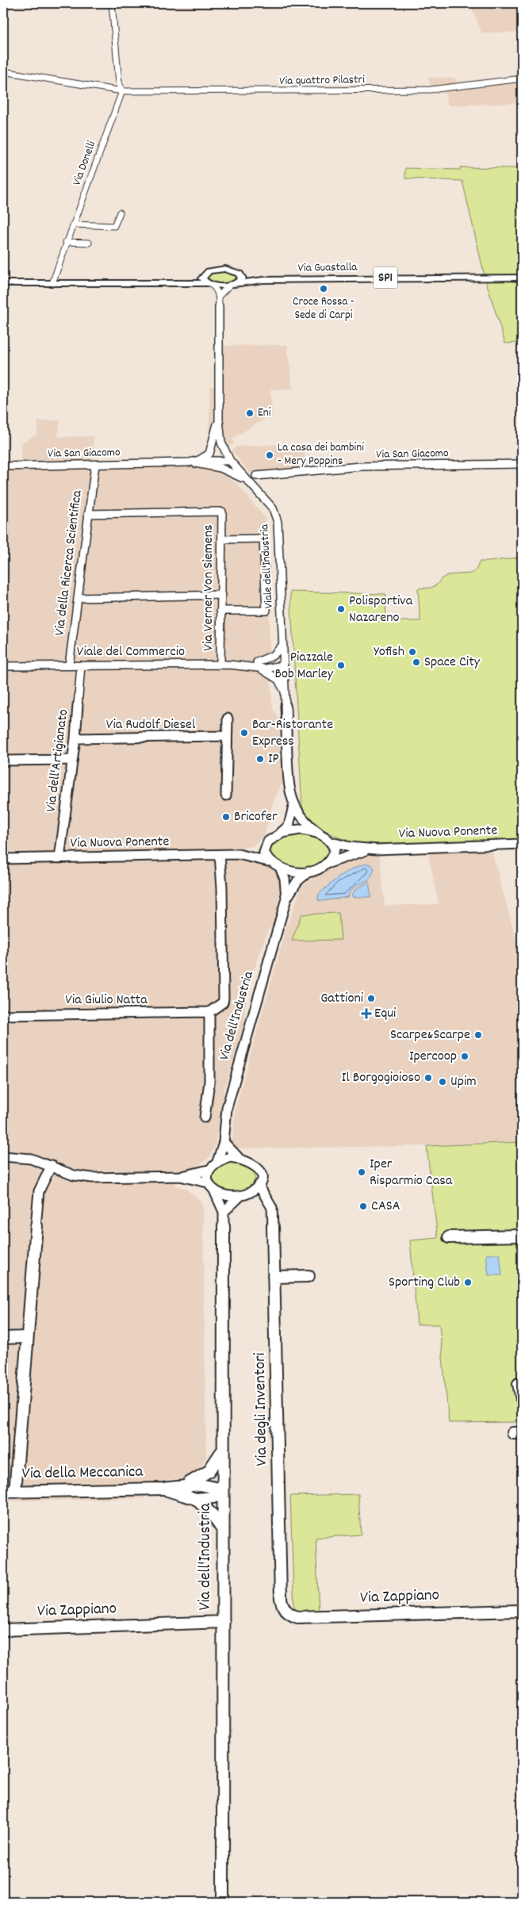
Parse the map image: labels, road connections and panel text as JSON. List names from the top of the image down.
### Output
{
  "streets": {
    "main road": ["Via Guastalla", "SP1"],
    "street": [
      "Via quattro Pilastri",
      "Via Donelli",
      "Via San Giacomo",
      "Via della Ricerca Scientifica",
      "Viale dell'Industria",
      "Via Verner Von Siemens",
      "Viale del Commercio",
      "Via Rudolf Diesel",
      "Via dell'Artigianato",
      "Via Nuova Ponente",
      "Via Giulio Natta",
      "Via dell'Industria",
      "Via degli Inventori",
      "Via della Meccanica",
      "Via Zappiano"
    ]
  },
  "crossings": [
    ["Via quattro Pilastri", "Via Donelli"],
    ["Via San Giacomo", "Via della Ricerca Scientifica"],
    ["Via San Giacomo", "Viale dell'Industria"],
    ["Via della Ricerca Scientifica", "Via Verner Von Siemens"],
    ["Via della Ricerca Scientifica", "Viale del Commercio"],
    ["Viale dell'Industria", "Viale del Commercio"],
    ["Viale dell'Industria", "Via Nuova Ponente"],
    ["Viale dell'Industria", "Via dell'Industria"],
    ["Via Verner Von Siemens", "Viale del Commercio"],
    ["Viale del Commercio", "Via dell'Artigianato"],
    ["Via Rudolf Diesel", "Via dell'Artigianato"],
    ["Via dell'Artigianato", "Via Nuova Ponente"],
    ["Via Nuova Ponente", "Via dell'Industria"],
    ["Via dell'Industria", "Via degli Inventori"],
    ["Via dell'Industria", "Via della Meccanica"],
    ["Via dell'Industria", "Via Zappiano"],
    ["Via degli Inventori", "Via Zappiano"]
  ],
  "places": {
    "other": [
      "Croce Rossa - Sede di Carpi",
      "Eni",
      "La casa dei bambini - Mery Poppins",
      "Polisportiva Nazareno",
      "Yofish",
      "Space City",
      "Piazzale Bob Marley",
      "Bar-Ristorante Express",
      "IP",
      "Bricofer",
      "Gattioni",
      "Scarpe&Scarpe",
      "Ipercoop",
      "Il Borgogioioso",
      "Upim",
      "Iper Risparmio Casa",
      "CASA",
      "Sporting Club"
    ],
    "health": ["Equi"]
  }
}
